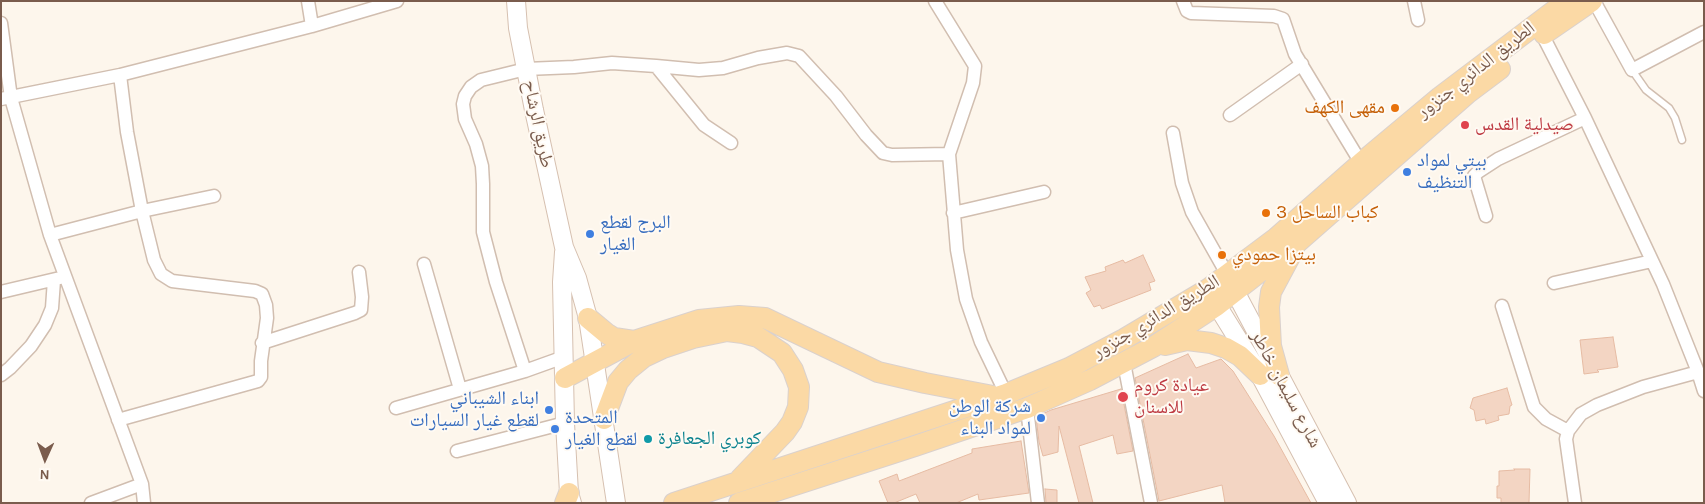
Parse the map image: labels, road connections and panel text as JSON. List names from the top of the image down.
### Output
{
  "streets": {
    "main road": ["الطريق الدائري جنزور", "طريق الرشاح", "شارع سليمان خاطر"]
  },
  "crossings": [
    ["الطريق الدائري جنزور", "شارع سليمان خاطر"]
  ],
  "places": [
    "مقهى الكهف",
    "صيدلية القدس",
    "بيتي لمواد التنظيف",
    "كباب الساحل 3",
    "البرج لقطع الغيار",
    "بيتزا حمودي",
    "عيادة كروم للاسنان",
    "ابناء الشيباني لقطع غيار السيارات",
    "شركة الوطن لمواد البناء",
    "المتحدة لقطع الغيار",
    "كوبري الجعافرة"
  ],
  "north": "bottom"
}
